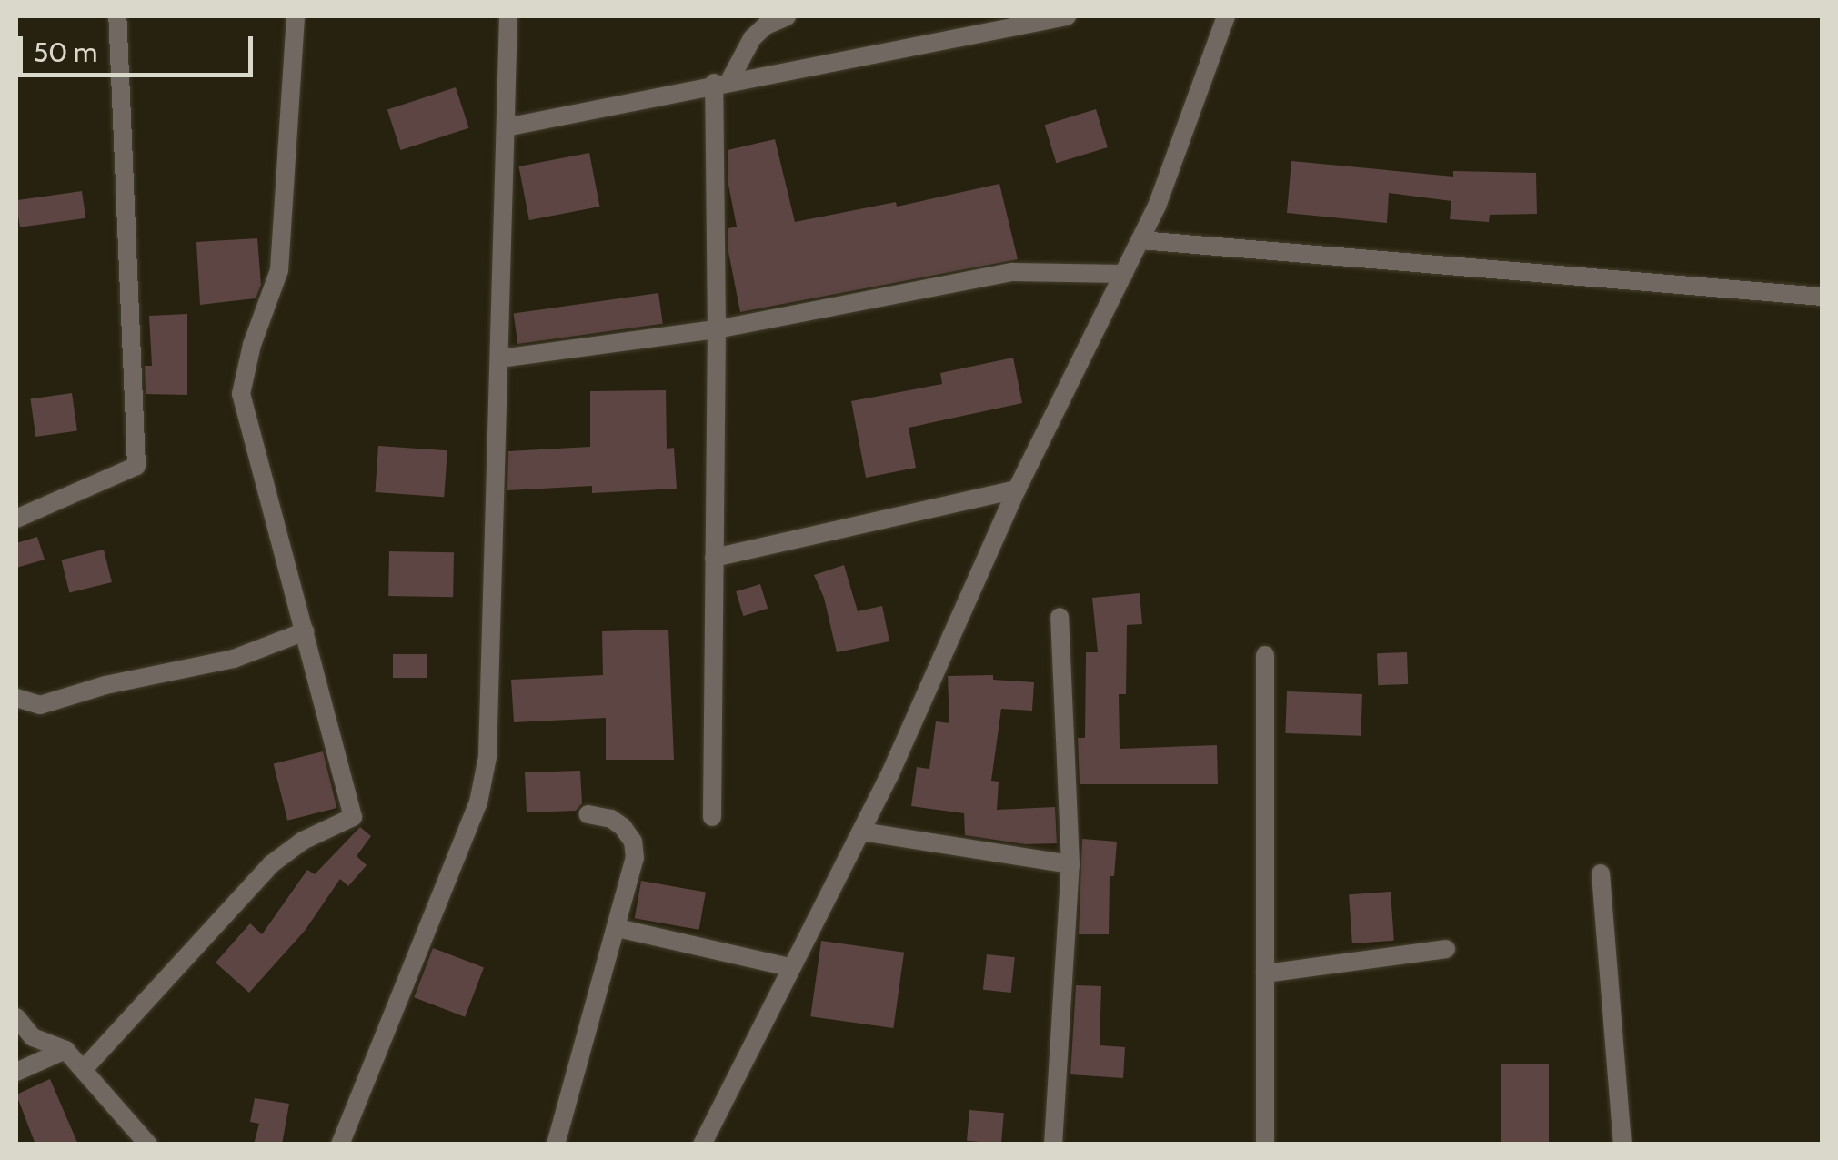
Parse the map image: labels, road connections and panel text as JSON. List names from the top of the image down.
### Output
{
  "scale_bar": "50 m"
}
